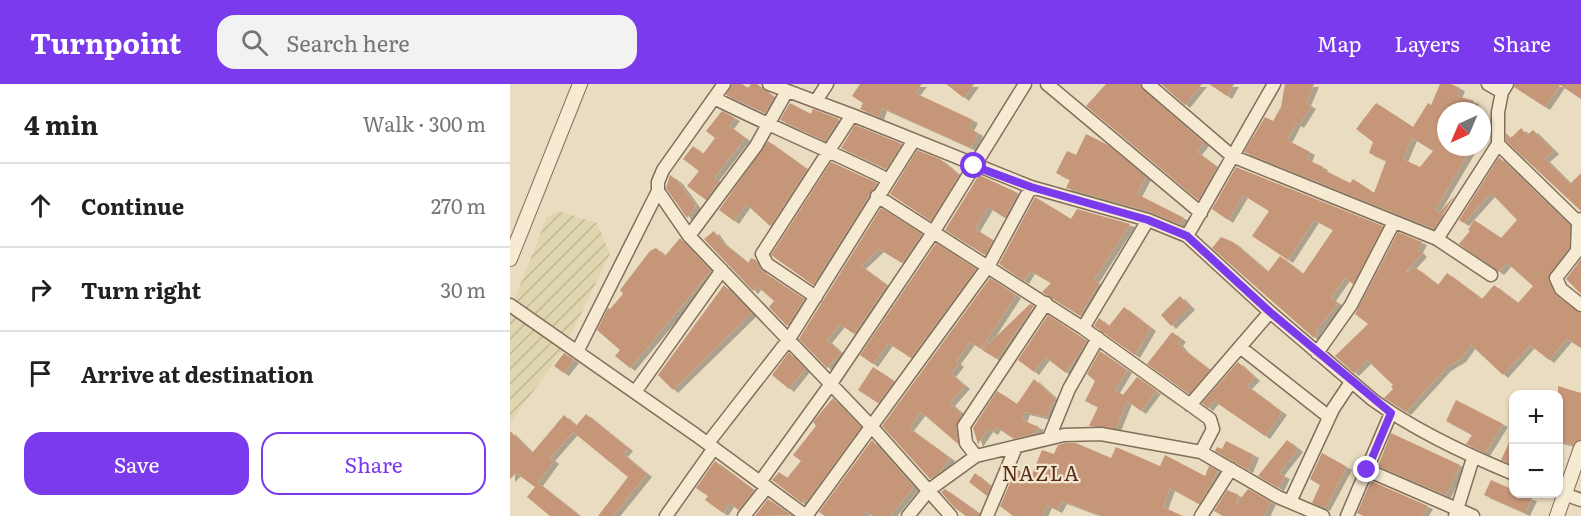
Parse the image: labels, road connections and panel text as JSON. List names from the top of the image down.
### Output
{
  "districts": ["NAZLA"],
  "north": "bottom left",
  "page": {
    "header": "Turnpoint",
    "search": "Search here",
    "nav": ["Map", "Layers", "Share"],
    "heading": ["4 min", "Walk · 300 m"],
    "list": [
      ["Continue", "270 m"],
      ["Turn right", "30 m"],
      "Arrive at destination"
    ],
    "map_buttons": ["+", "−"],
    "buttons": ["Save", "Share"]
  }
}
